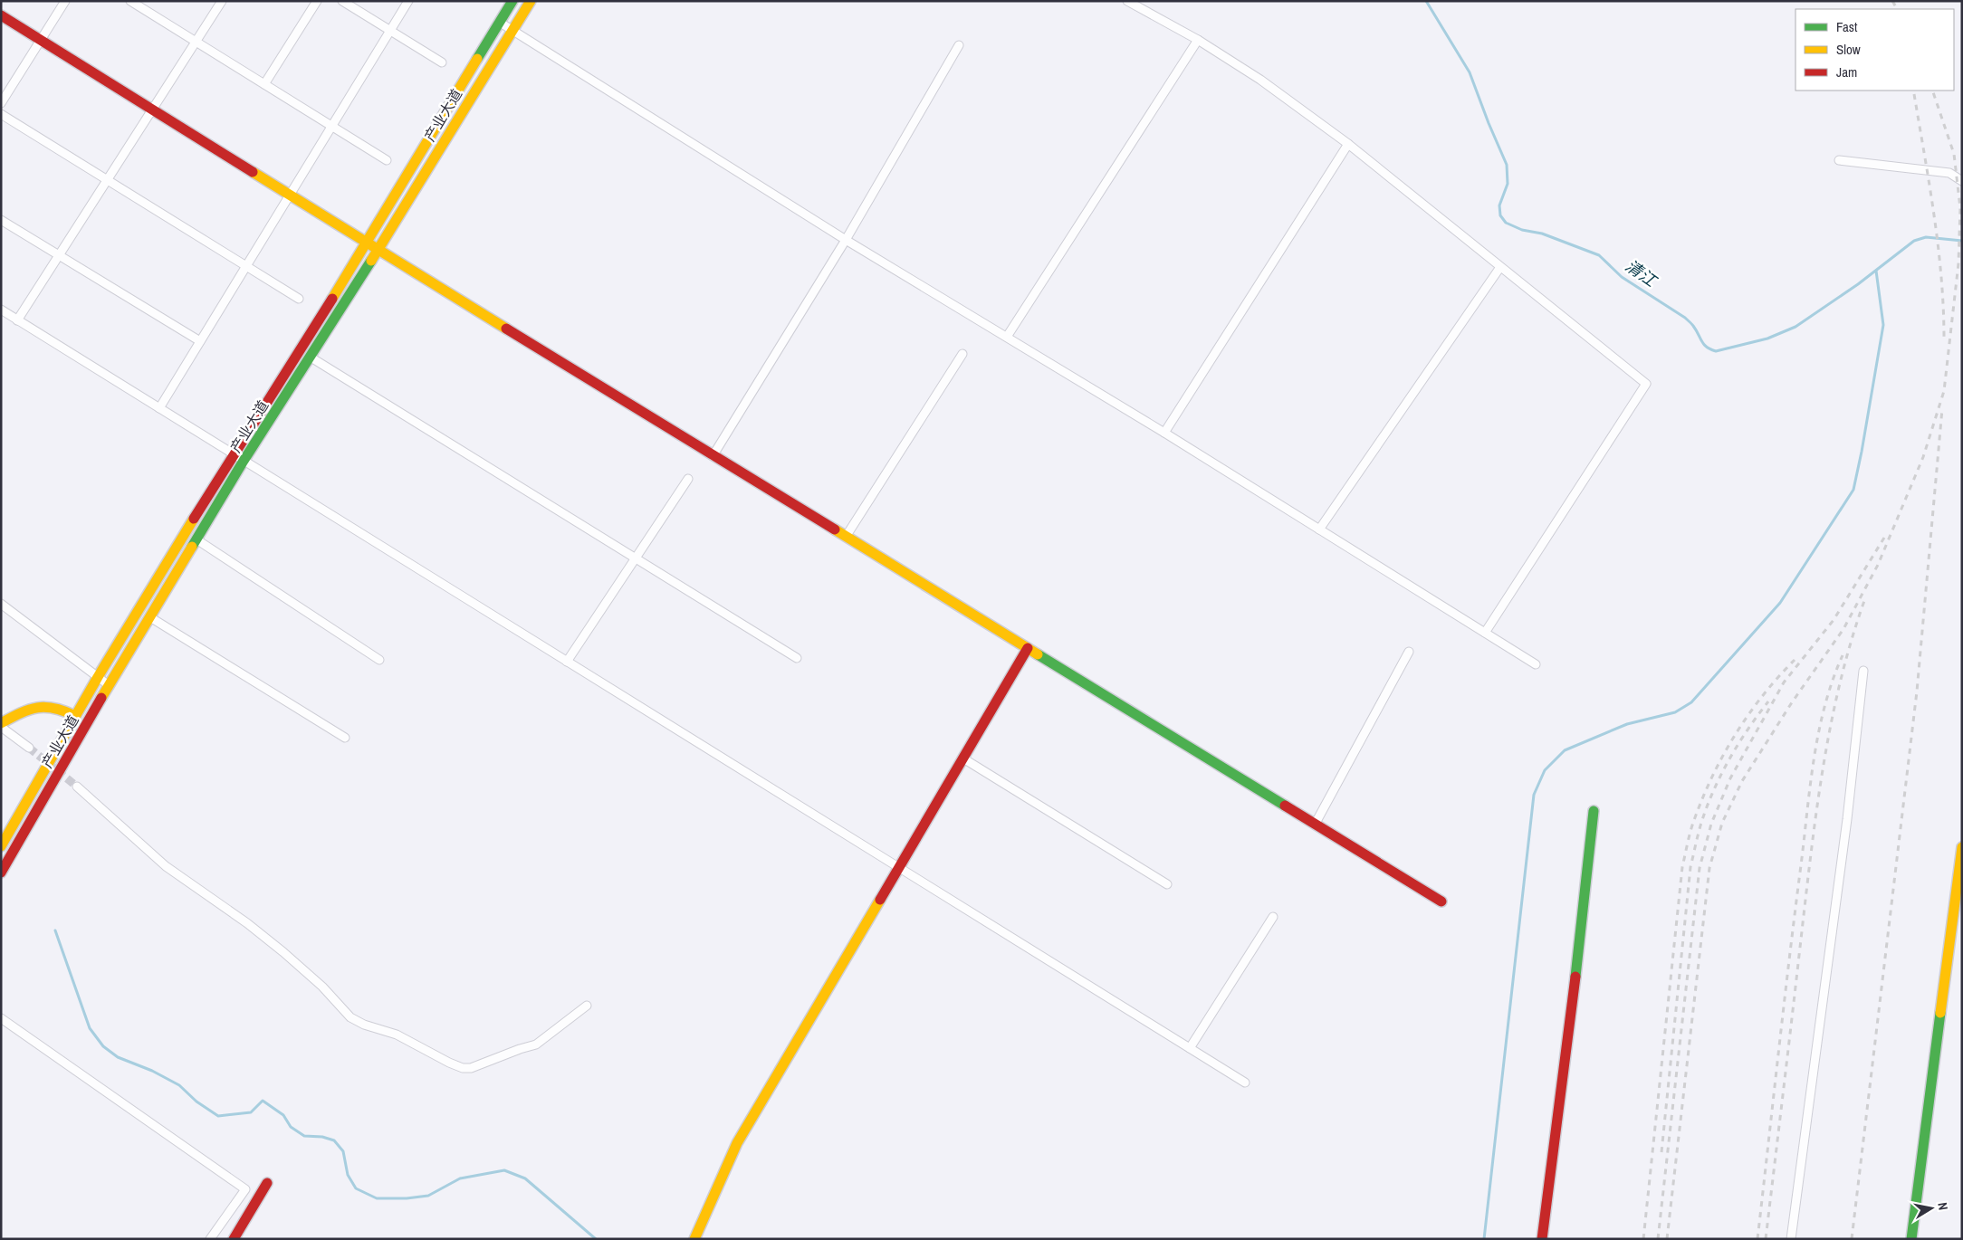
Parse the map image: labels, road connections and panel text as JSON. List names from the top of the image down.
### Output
{
  "streets": {
    "street": ["产业大道"]
  },
  "water": ["清江"],
  "legend": ["Fast", "Slow", "Jam"],
  "north": "right"
}
